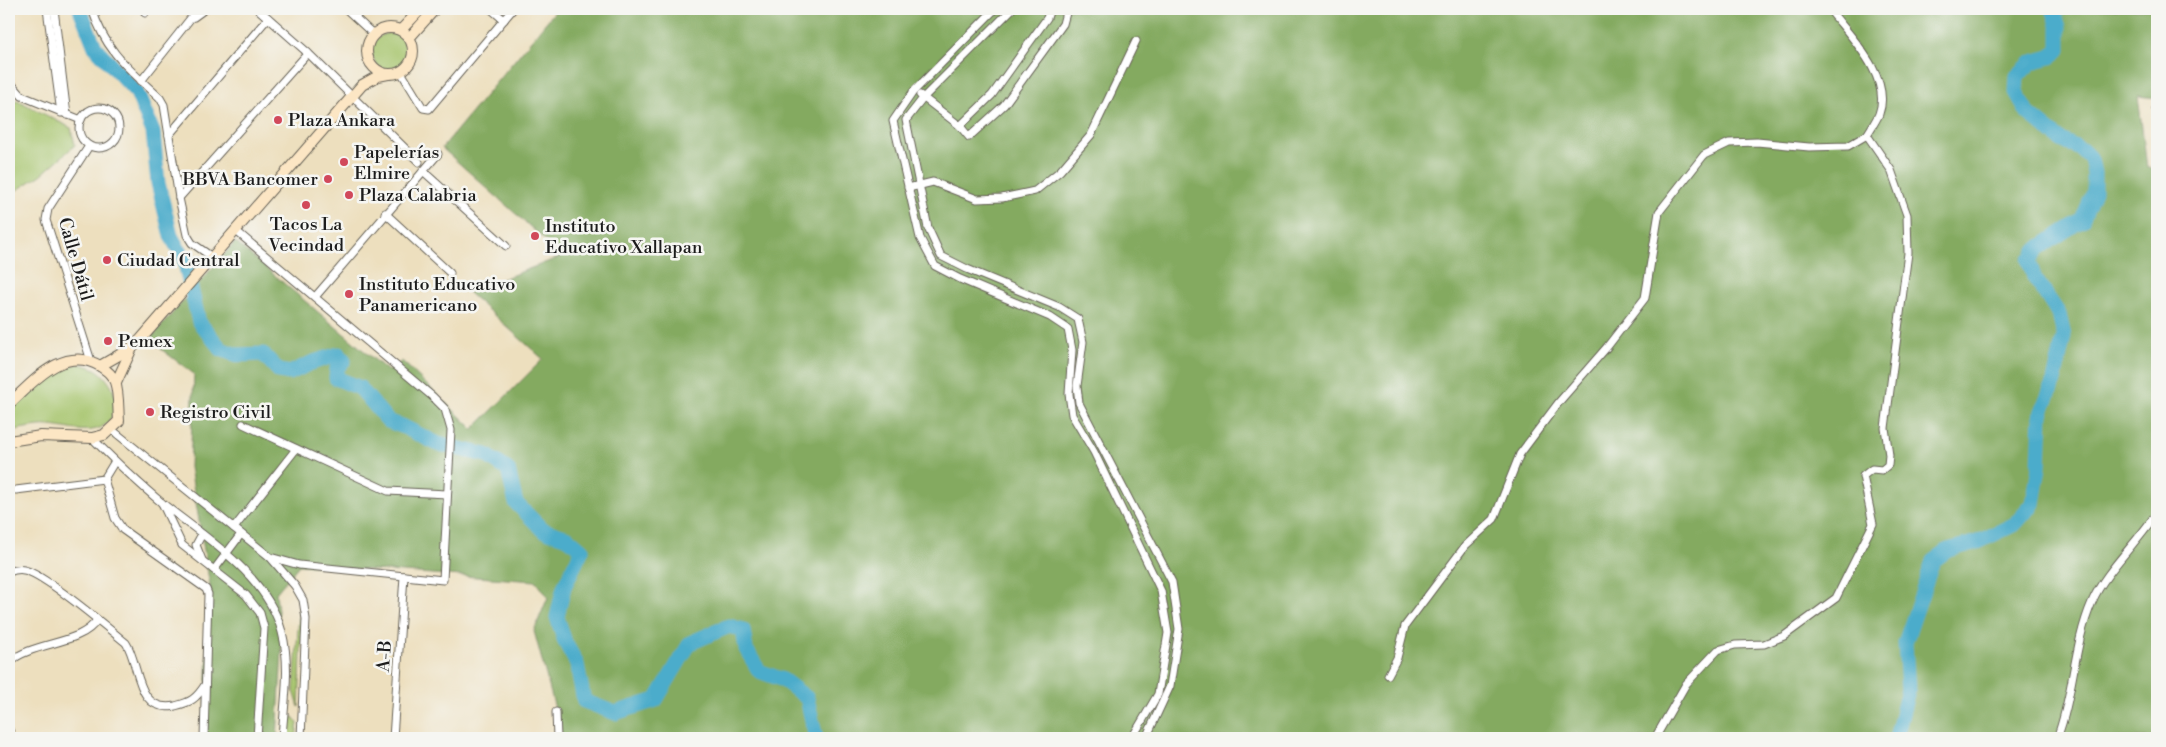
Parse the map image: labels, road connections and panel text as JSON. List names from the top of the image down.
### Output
{
  "streets": {
    "street": ["Calle Dátil", "A-B"]
  },
  "places": [
    "Plaza Ankara",
    "Papelerías Elmire",
    "BBVA Bancomer",
    "Plaza Calabria",
    "Tacos La Vecindad",
    "Instituto Educativo Xallapan",
    "Ciudad Central",
    "Instituto Educativo Panamericano",
    "Pemex",
    "Registro Civil"
  ]
}
